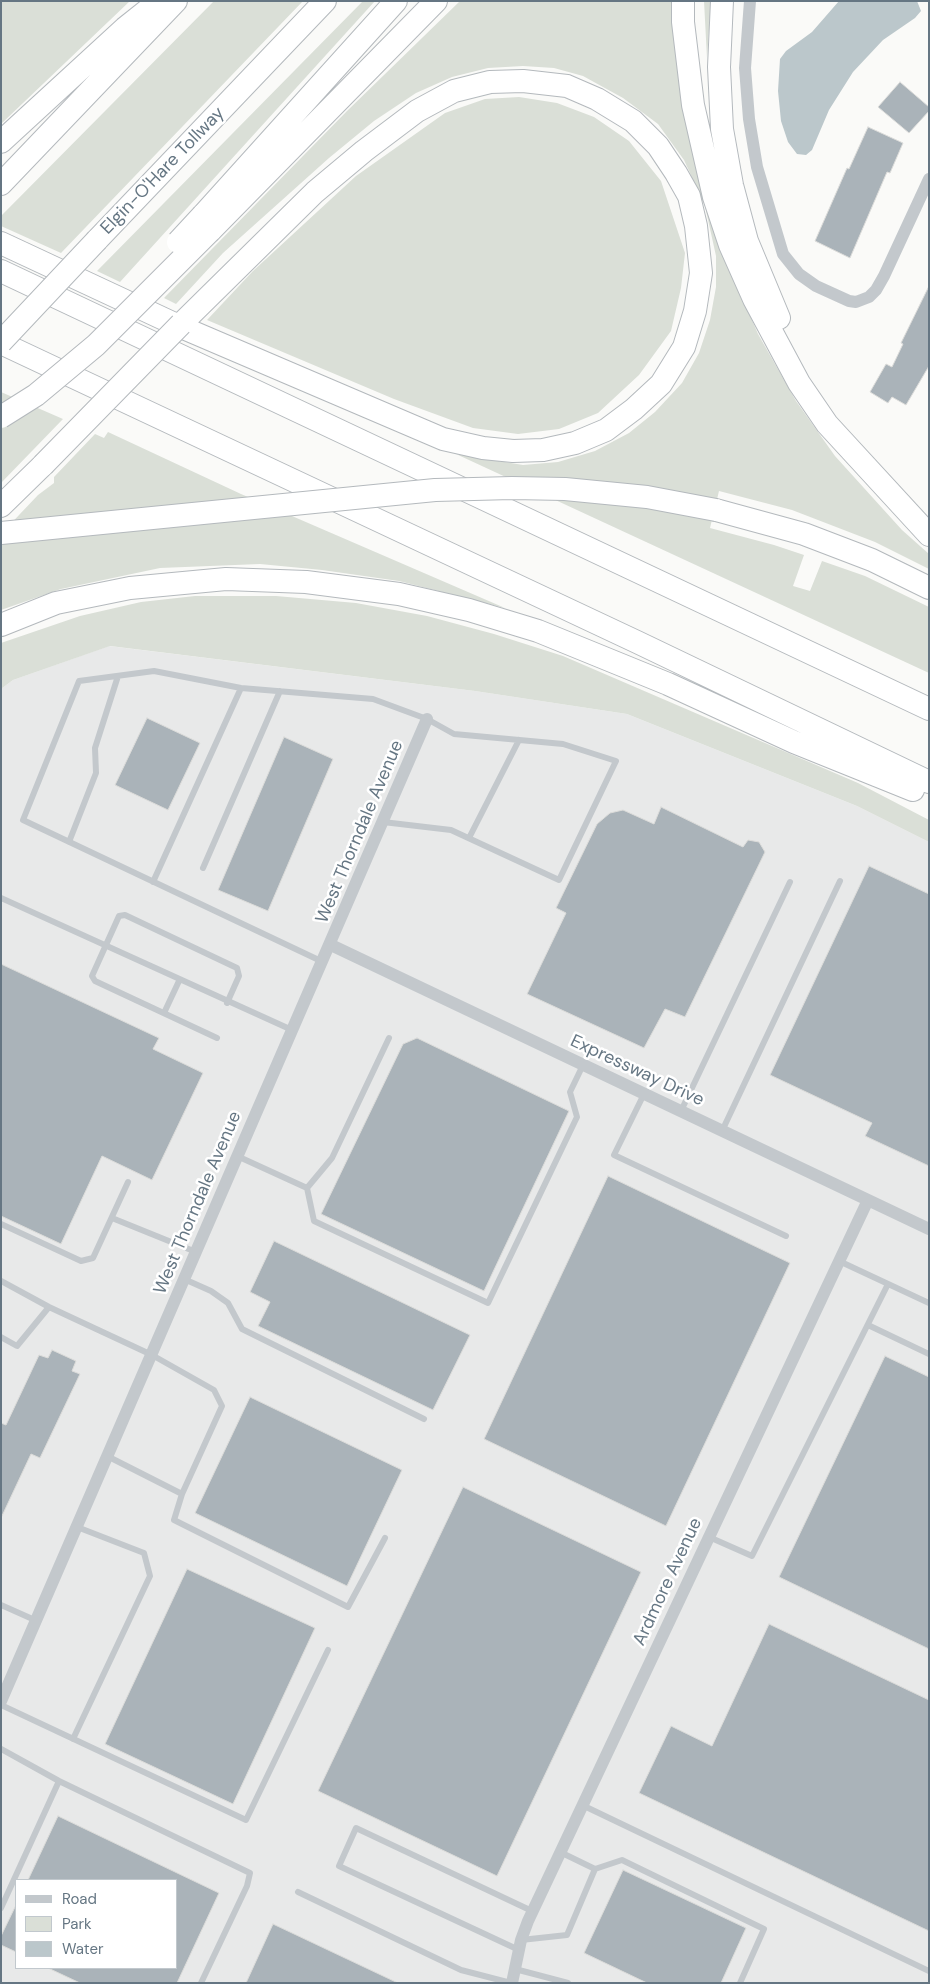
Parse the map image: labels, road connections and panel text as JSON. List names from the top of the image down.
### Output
{
  "streets": {
    "highway": ["Elgin-O'Hare Tollway"],
    "street": ["West Thorndale Avenue", "Expressway Drive", "Ardmore Avenue"]
  },
  "crossings": [
    ["West Thorndale Avenue", "Expressway Drive"],
    ["Expressway Drive", "Ardmore Avenue"]
  ],
  "legend": ["Road", "Park", "Water"]
}
